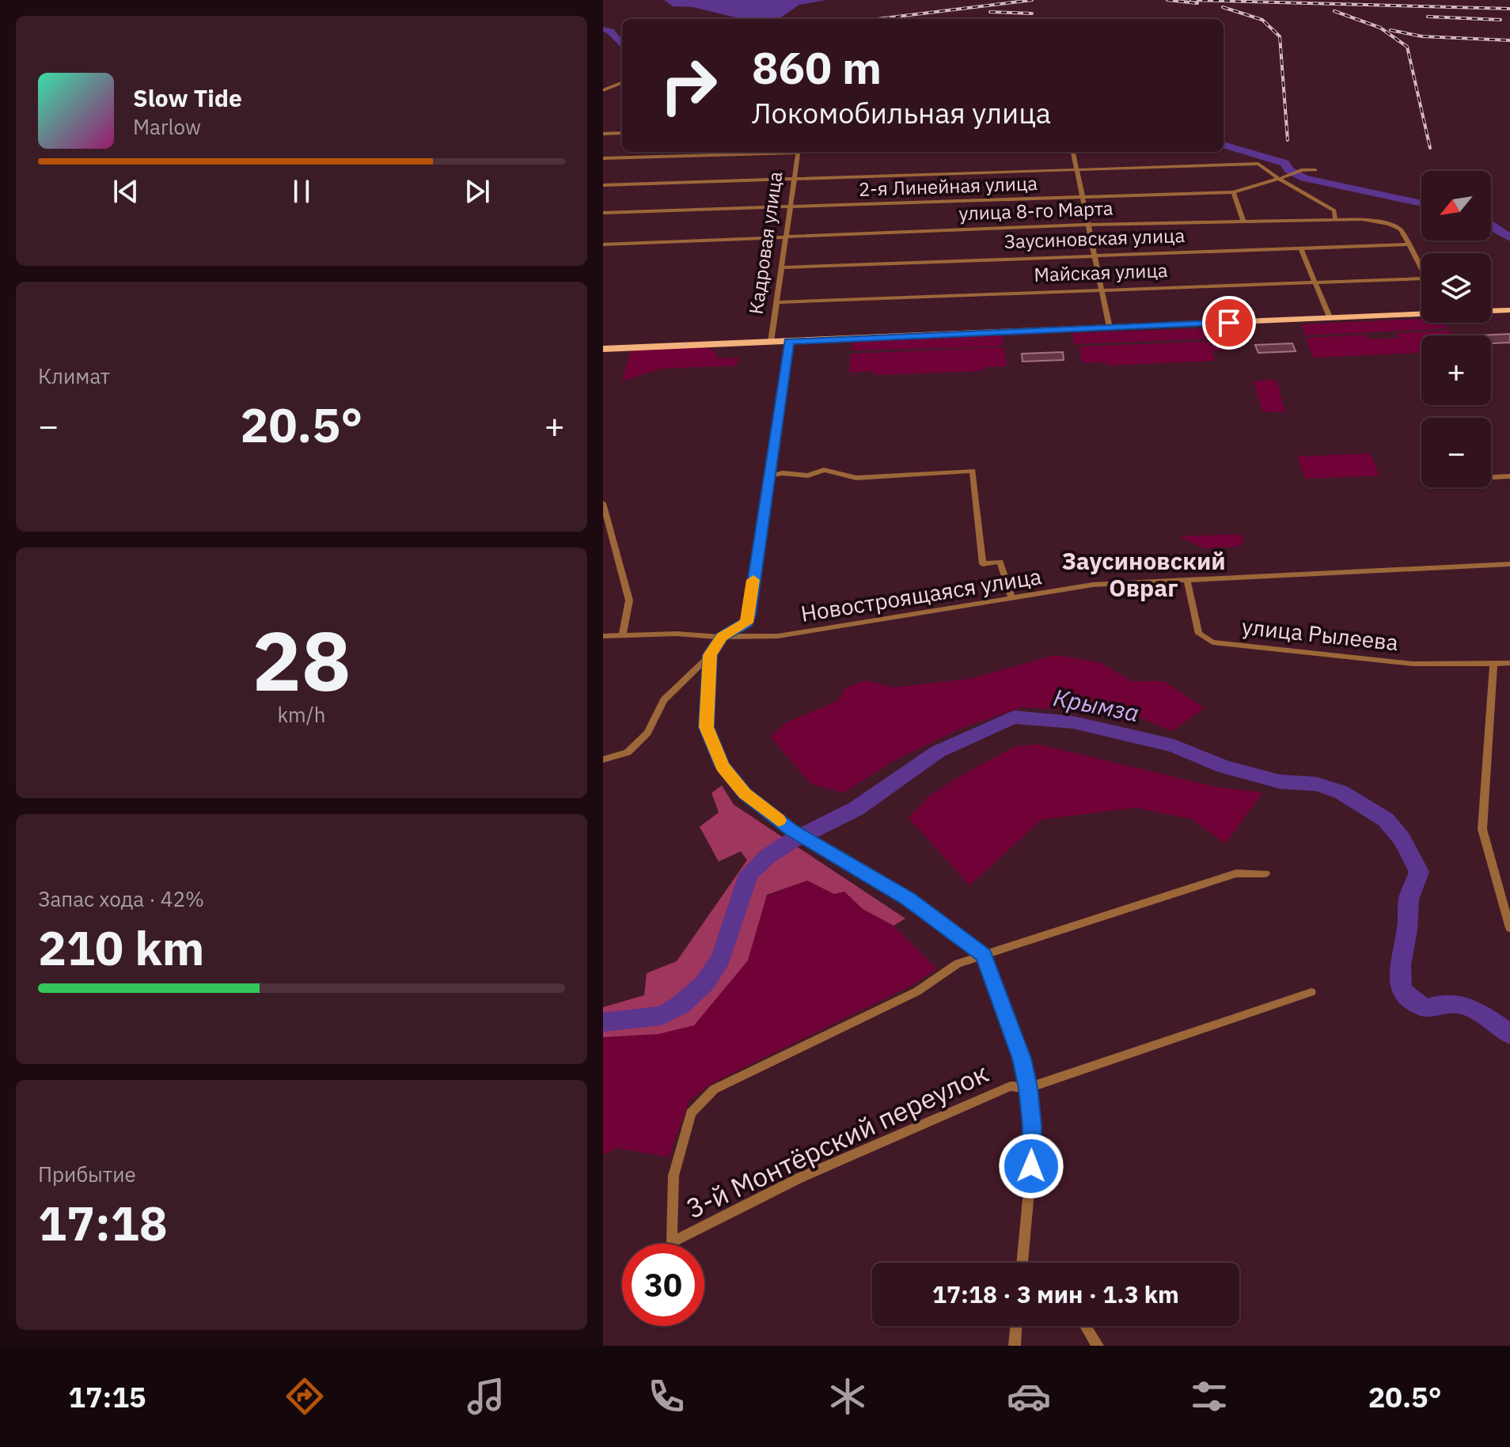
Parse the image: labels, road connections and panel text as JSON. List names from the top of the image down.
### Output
{
  "streets": {
    "street": [
      "2-я Линейная улица",
      "улица 8-го Марта",
      "Заусиновская улица",
      "Кадровая улица",
      "Майская улица",
      "Новостроящаяся улица",
      "улица Рылеева",
      "3-й Монтёрский переулок"
    ]
  },
  "crossings": [
    ["2-я Линейная улица", "Кадровая улица"],
    ["улица 8-го Марта", "Заусиновская улица"],
    ["улица 8-го Марта", "Кадровая улица"],
    ["Заусиновская улица", "Кадровая улица"],
    ["Кадровая улица", "Майская улица"],
    ["Новостроящаяся улица", "улица Рылеева"]
  ],
  "districts": ["Заусиновский Овраг"],
  "water": ["Крымза"],
  "north": "bottom left",
  "page": {
    "turn": ["860 m", "Локомобильная улица"],
    "song": ["Slow Tide", "Marlow"],
    "map_buttons": ["+", "−"],
    "tile": [
      "Климат",
      ["28", "km/h"],
      ["Запас хода · 42%", "210 km"],
      ["Прибытие", "17:18"]
    ],
    "heat": ["−", "20.5°", "+"],
    "limit": "30",
    "trip": "17:18 · 3 мин · 1.3 km",
    "tabs": ["17:15", "20.5°"]
  }
}
